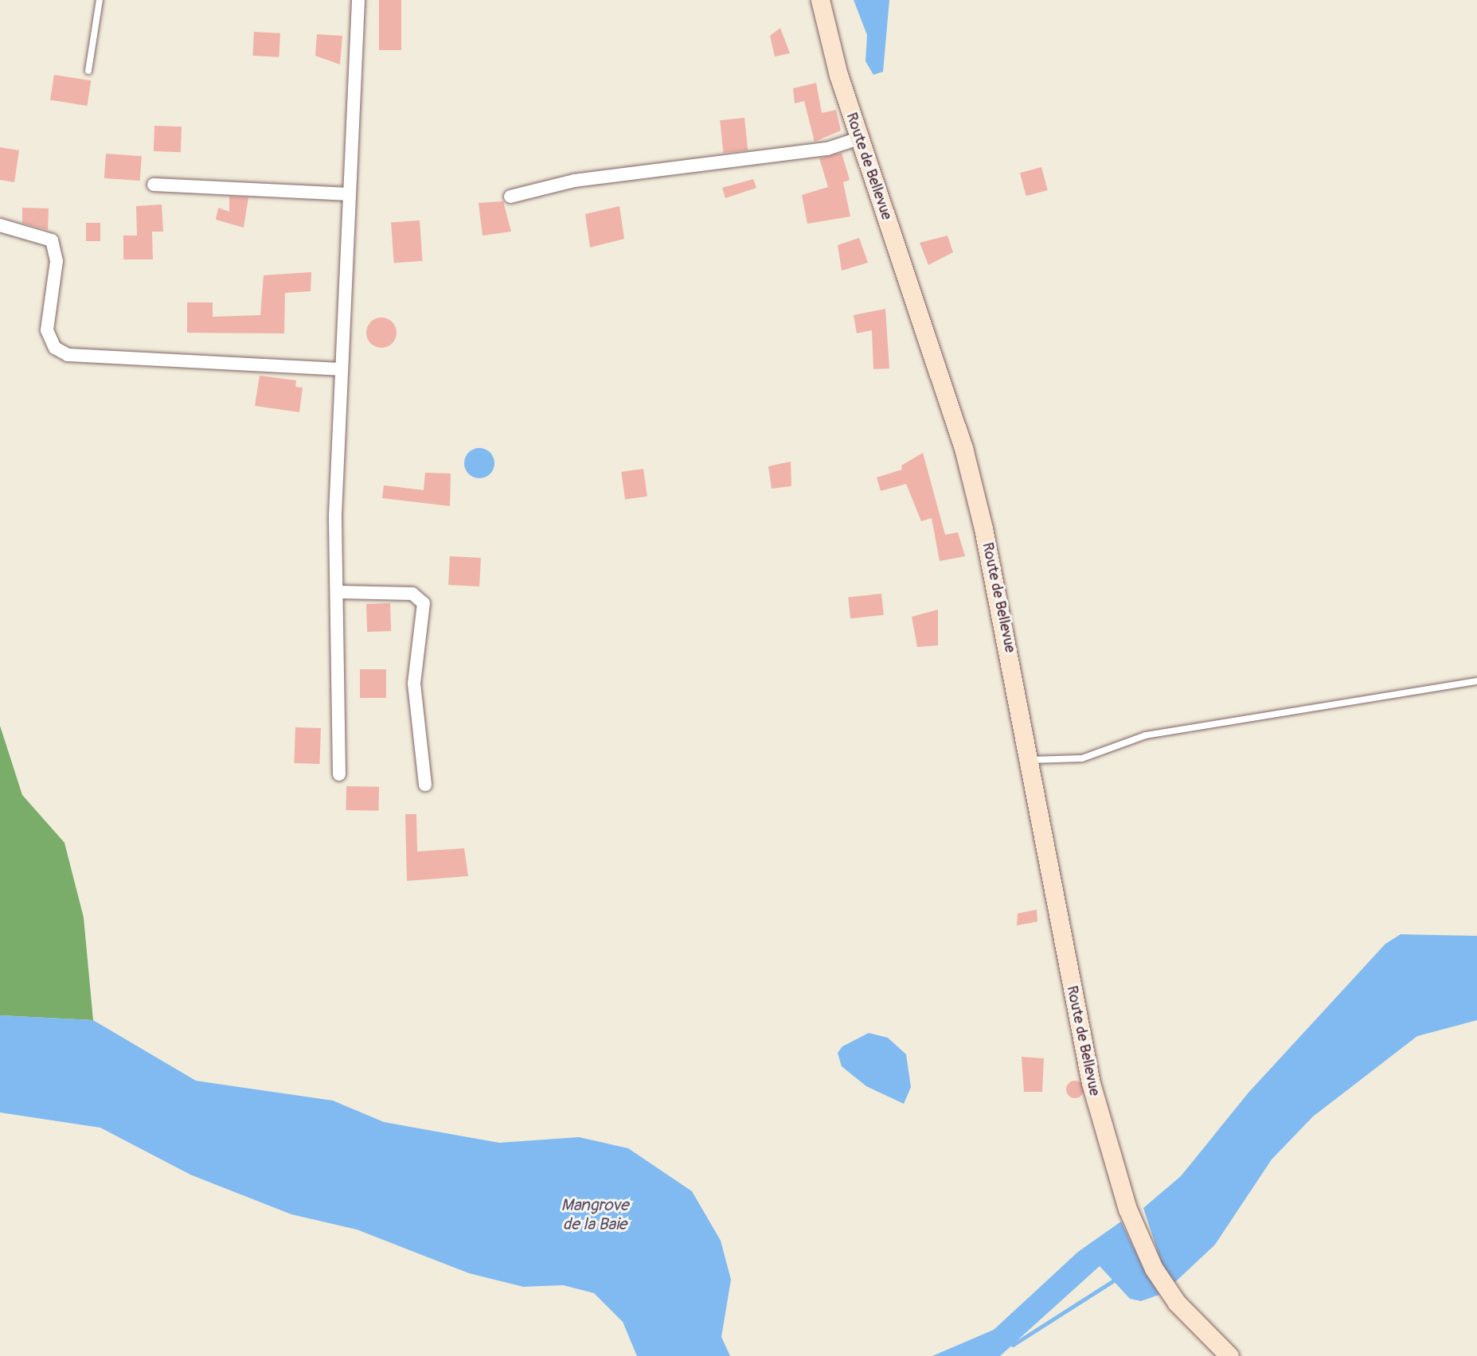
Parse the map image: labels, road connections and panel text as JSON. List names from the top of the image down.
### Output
{
  "streets": {
    "main road": ["Route de Bellevue"]
  },
  "water": ["Mangrove de la Baie"]
}
